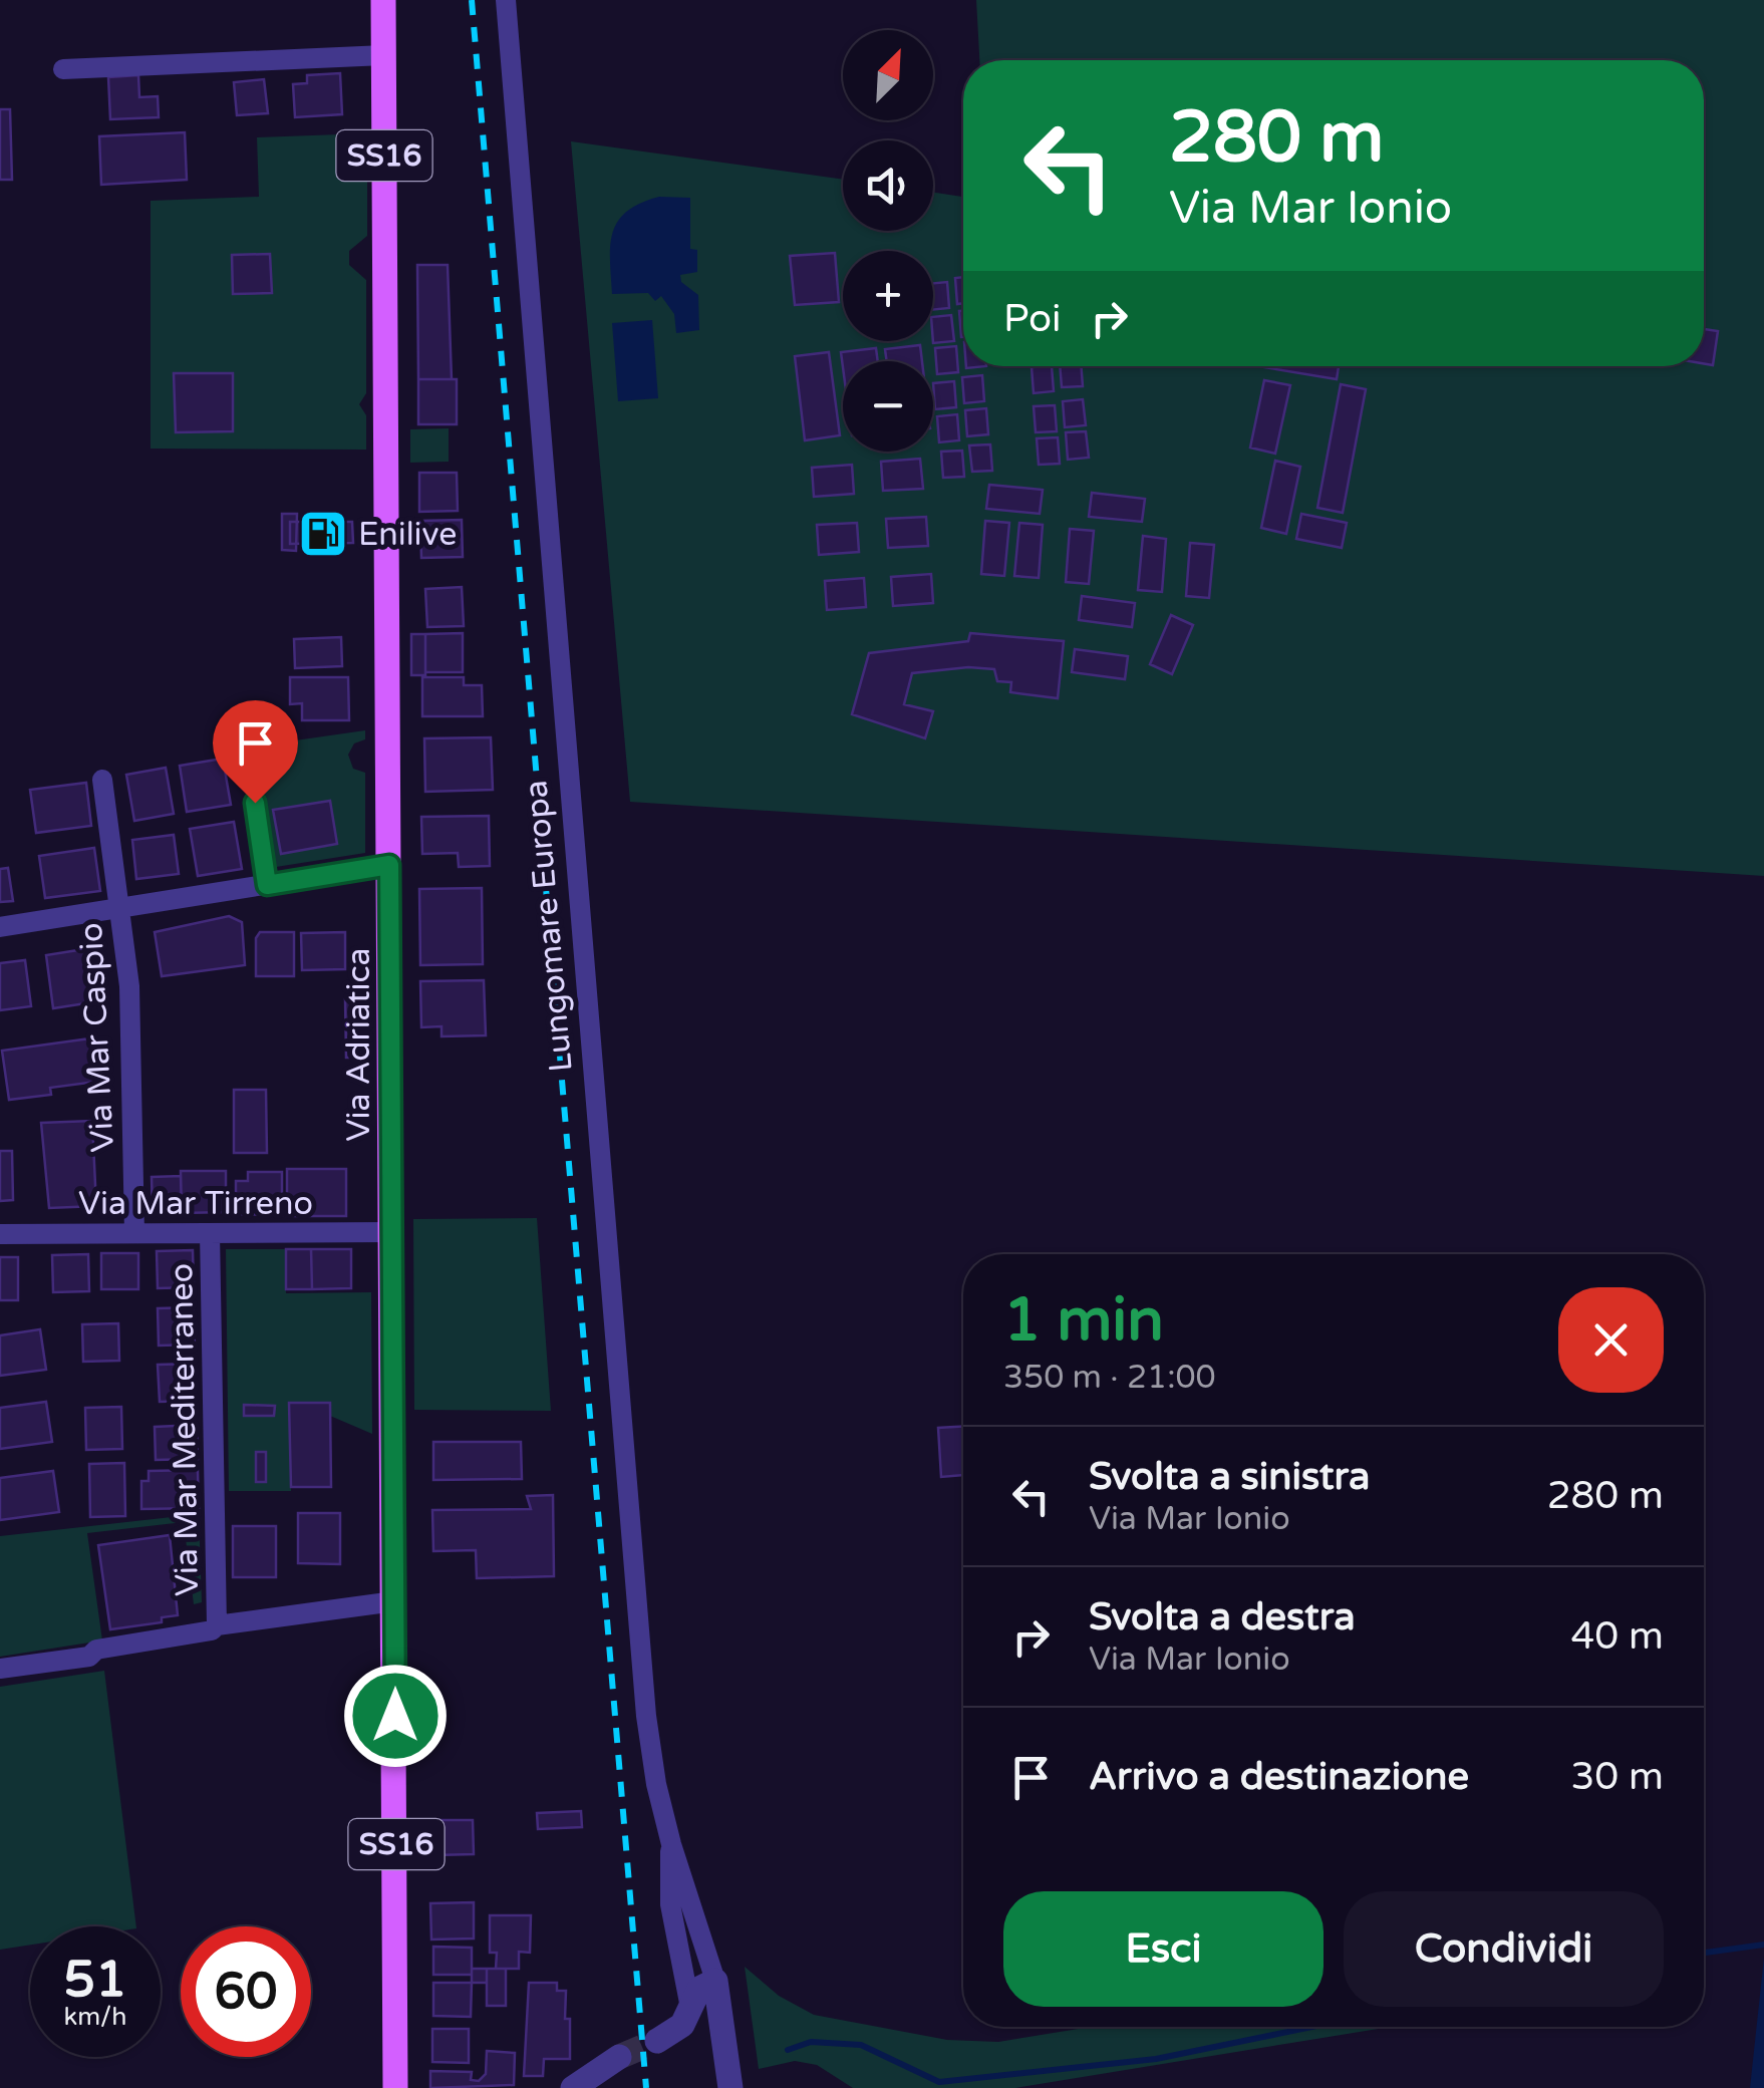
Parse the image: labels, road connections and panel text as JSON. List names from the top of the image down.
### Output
{
  "streets": {
    "main road": ["SS16", "Via Adriatica"],
    "street": [
      "Lungomare Europa",
      "Via Mar Caspio",
      "Via Mar Tirreno",
      "Via Mar Mediterraneo"
    ]
  },
  "crossings": [
    ["Via Mar Caspio", "Via Mar Tirreno"],
    ["Via Adriatica", "Via Mar Tirreno"],
    ["Via Adriatica", "Via Mar Mediterraneo"],
    ["Via Mar Tirreno", "Via Mar Mediterraneo"]
  ],
  "places": {
    "fuel station": ["Enilive"]
  },
  "north": "top right",
  "page": {
    "map_buttons": ["+", "−"],
    "turn": ["280 m", "Via Mar Ionio"],
    "then": "Poi",
    "heading": ["1 min", "350 m · 21:00"],
    "list": [
      {
        "name": "Svolta a sinistra",
        "note": "Via Mar Ionio",
        "value": "280 m"
      },
      {
        "name": "Svolta a destra",
        "note": "Via Mar Ionio",
        "value": "40 m"
      },
      {
        "name": "Arrivo a destinazione",
        "value": "30 m"
      }
    ],
    "buttons": ["Esci", "Condividi"],
    "speed": "51 km/h",
    "limit": "60"
  }
}
